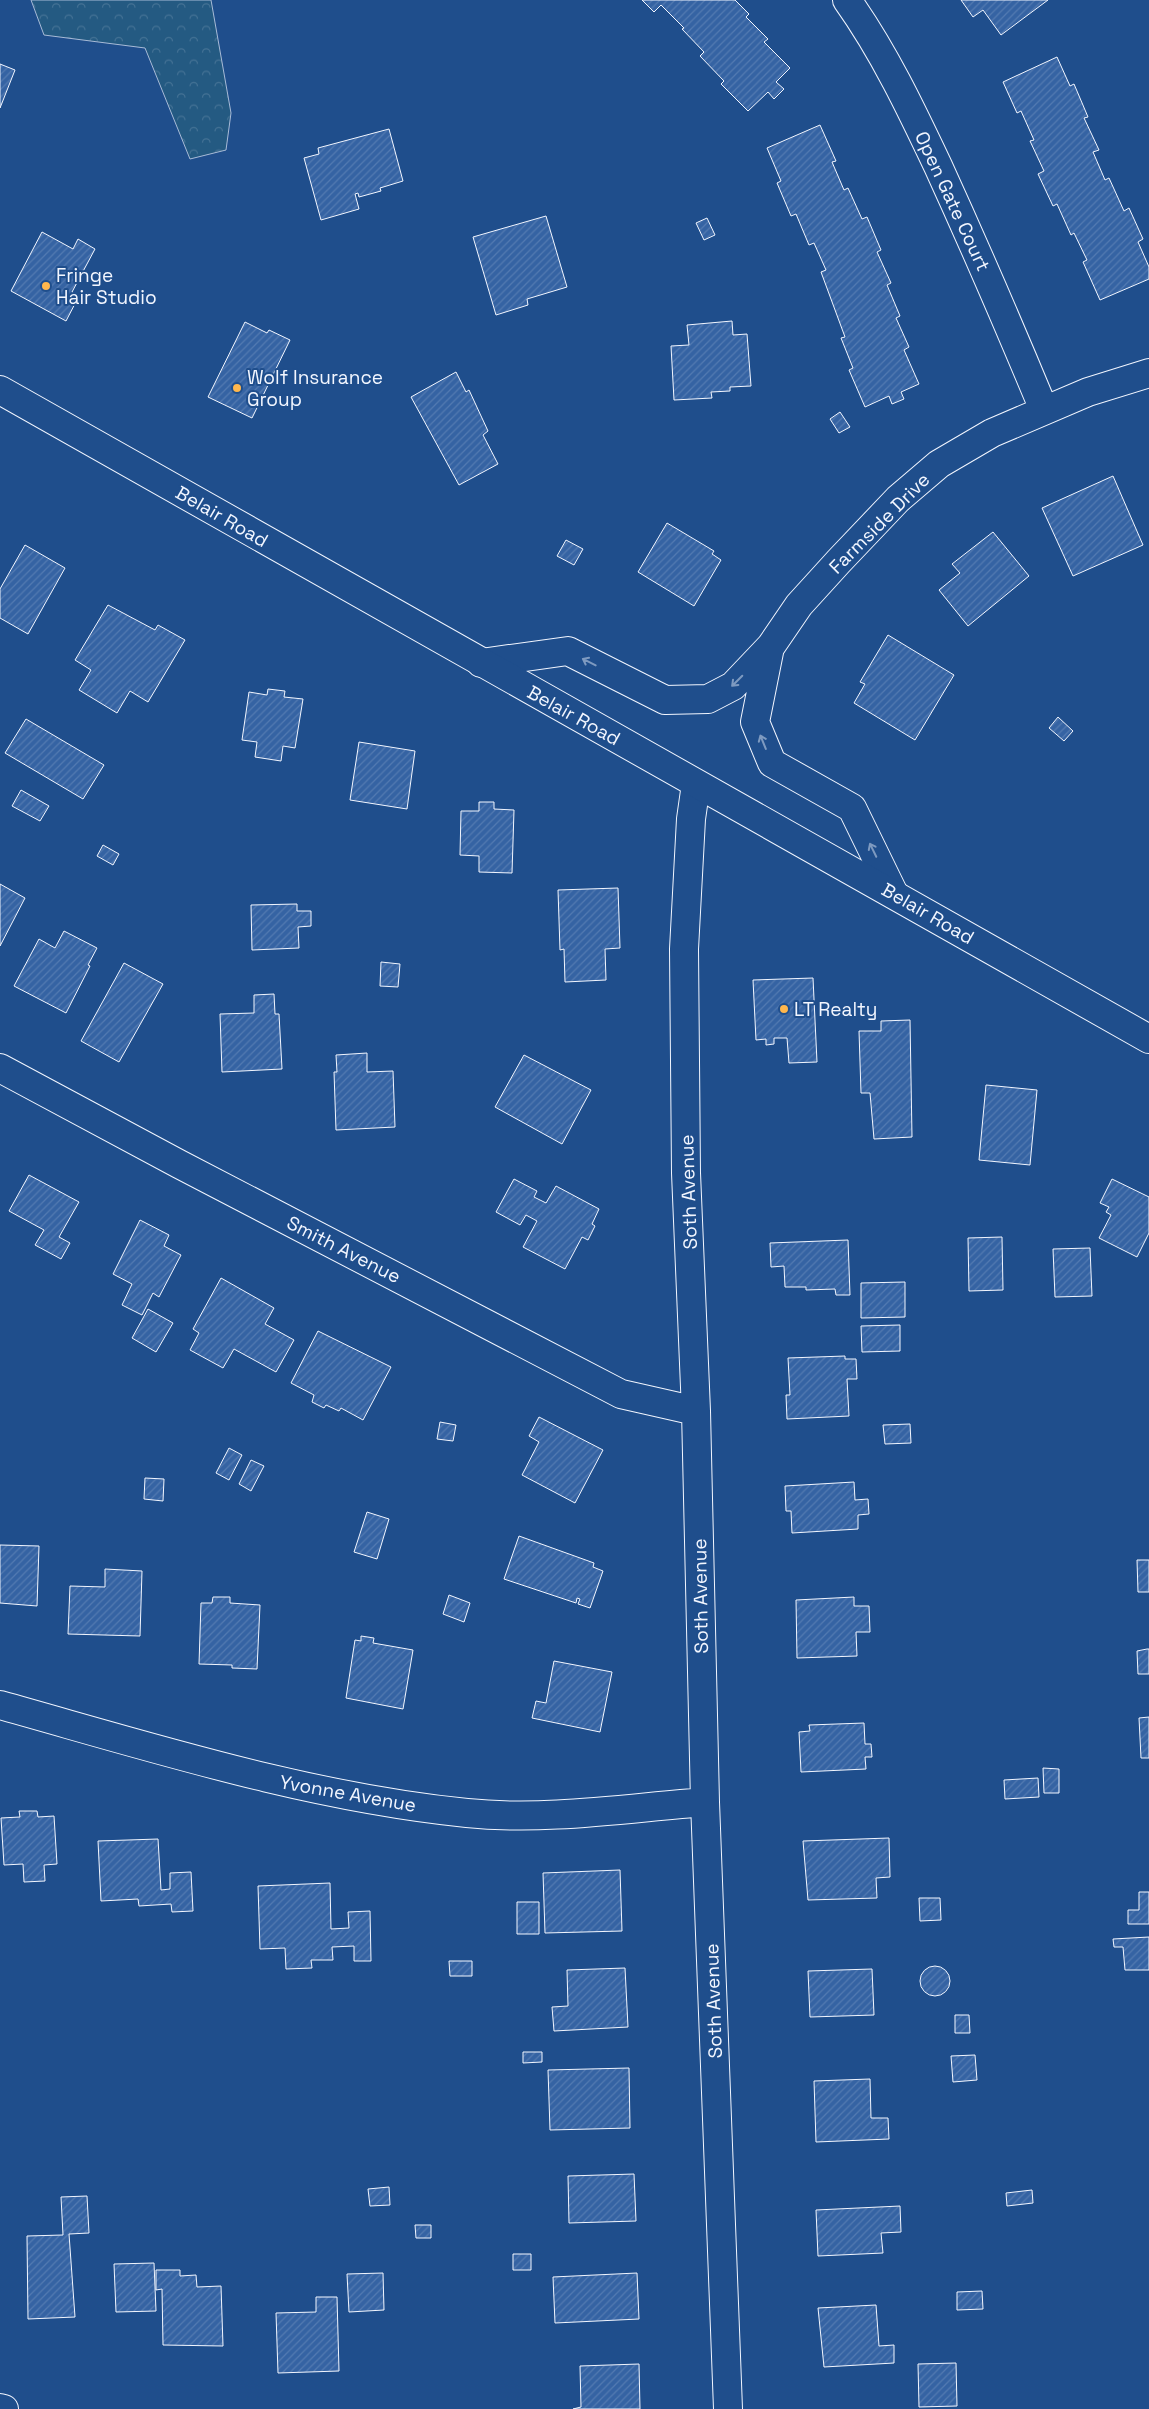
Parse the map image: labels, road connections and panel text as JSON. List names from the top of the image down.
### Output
{
  "streets": {
    "main road": [
      "Open Gate Court",
      "Belair Road",
      "Farmside Drive",
      "Soth Avenue",
      "Smith Avenue",
      "Yvonne Avenue"
    ]
  },
  "crossings": [
    ["Open Gate Court", "Farmside Drive"],
    ["Belair Road", "Farmside Drive"],
    ["Belair Road", "Soth Avenue"],
    ["Soth Avenue", "Smith Avenue"],
    ["Soth Avenue", "Yvonne Avenue"]
  ],
  "places": ["Fringe Hair Studio", "Wolf Insurance Group", "LT Realty"]
}
